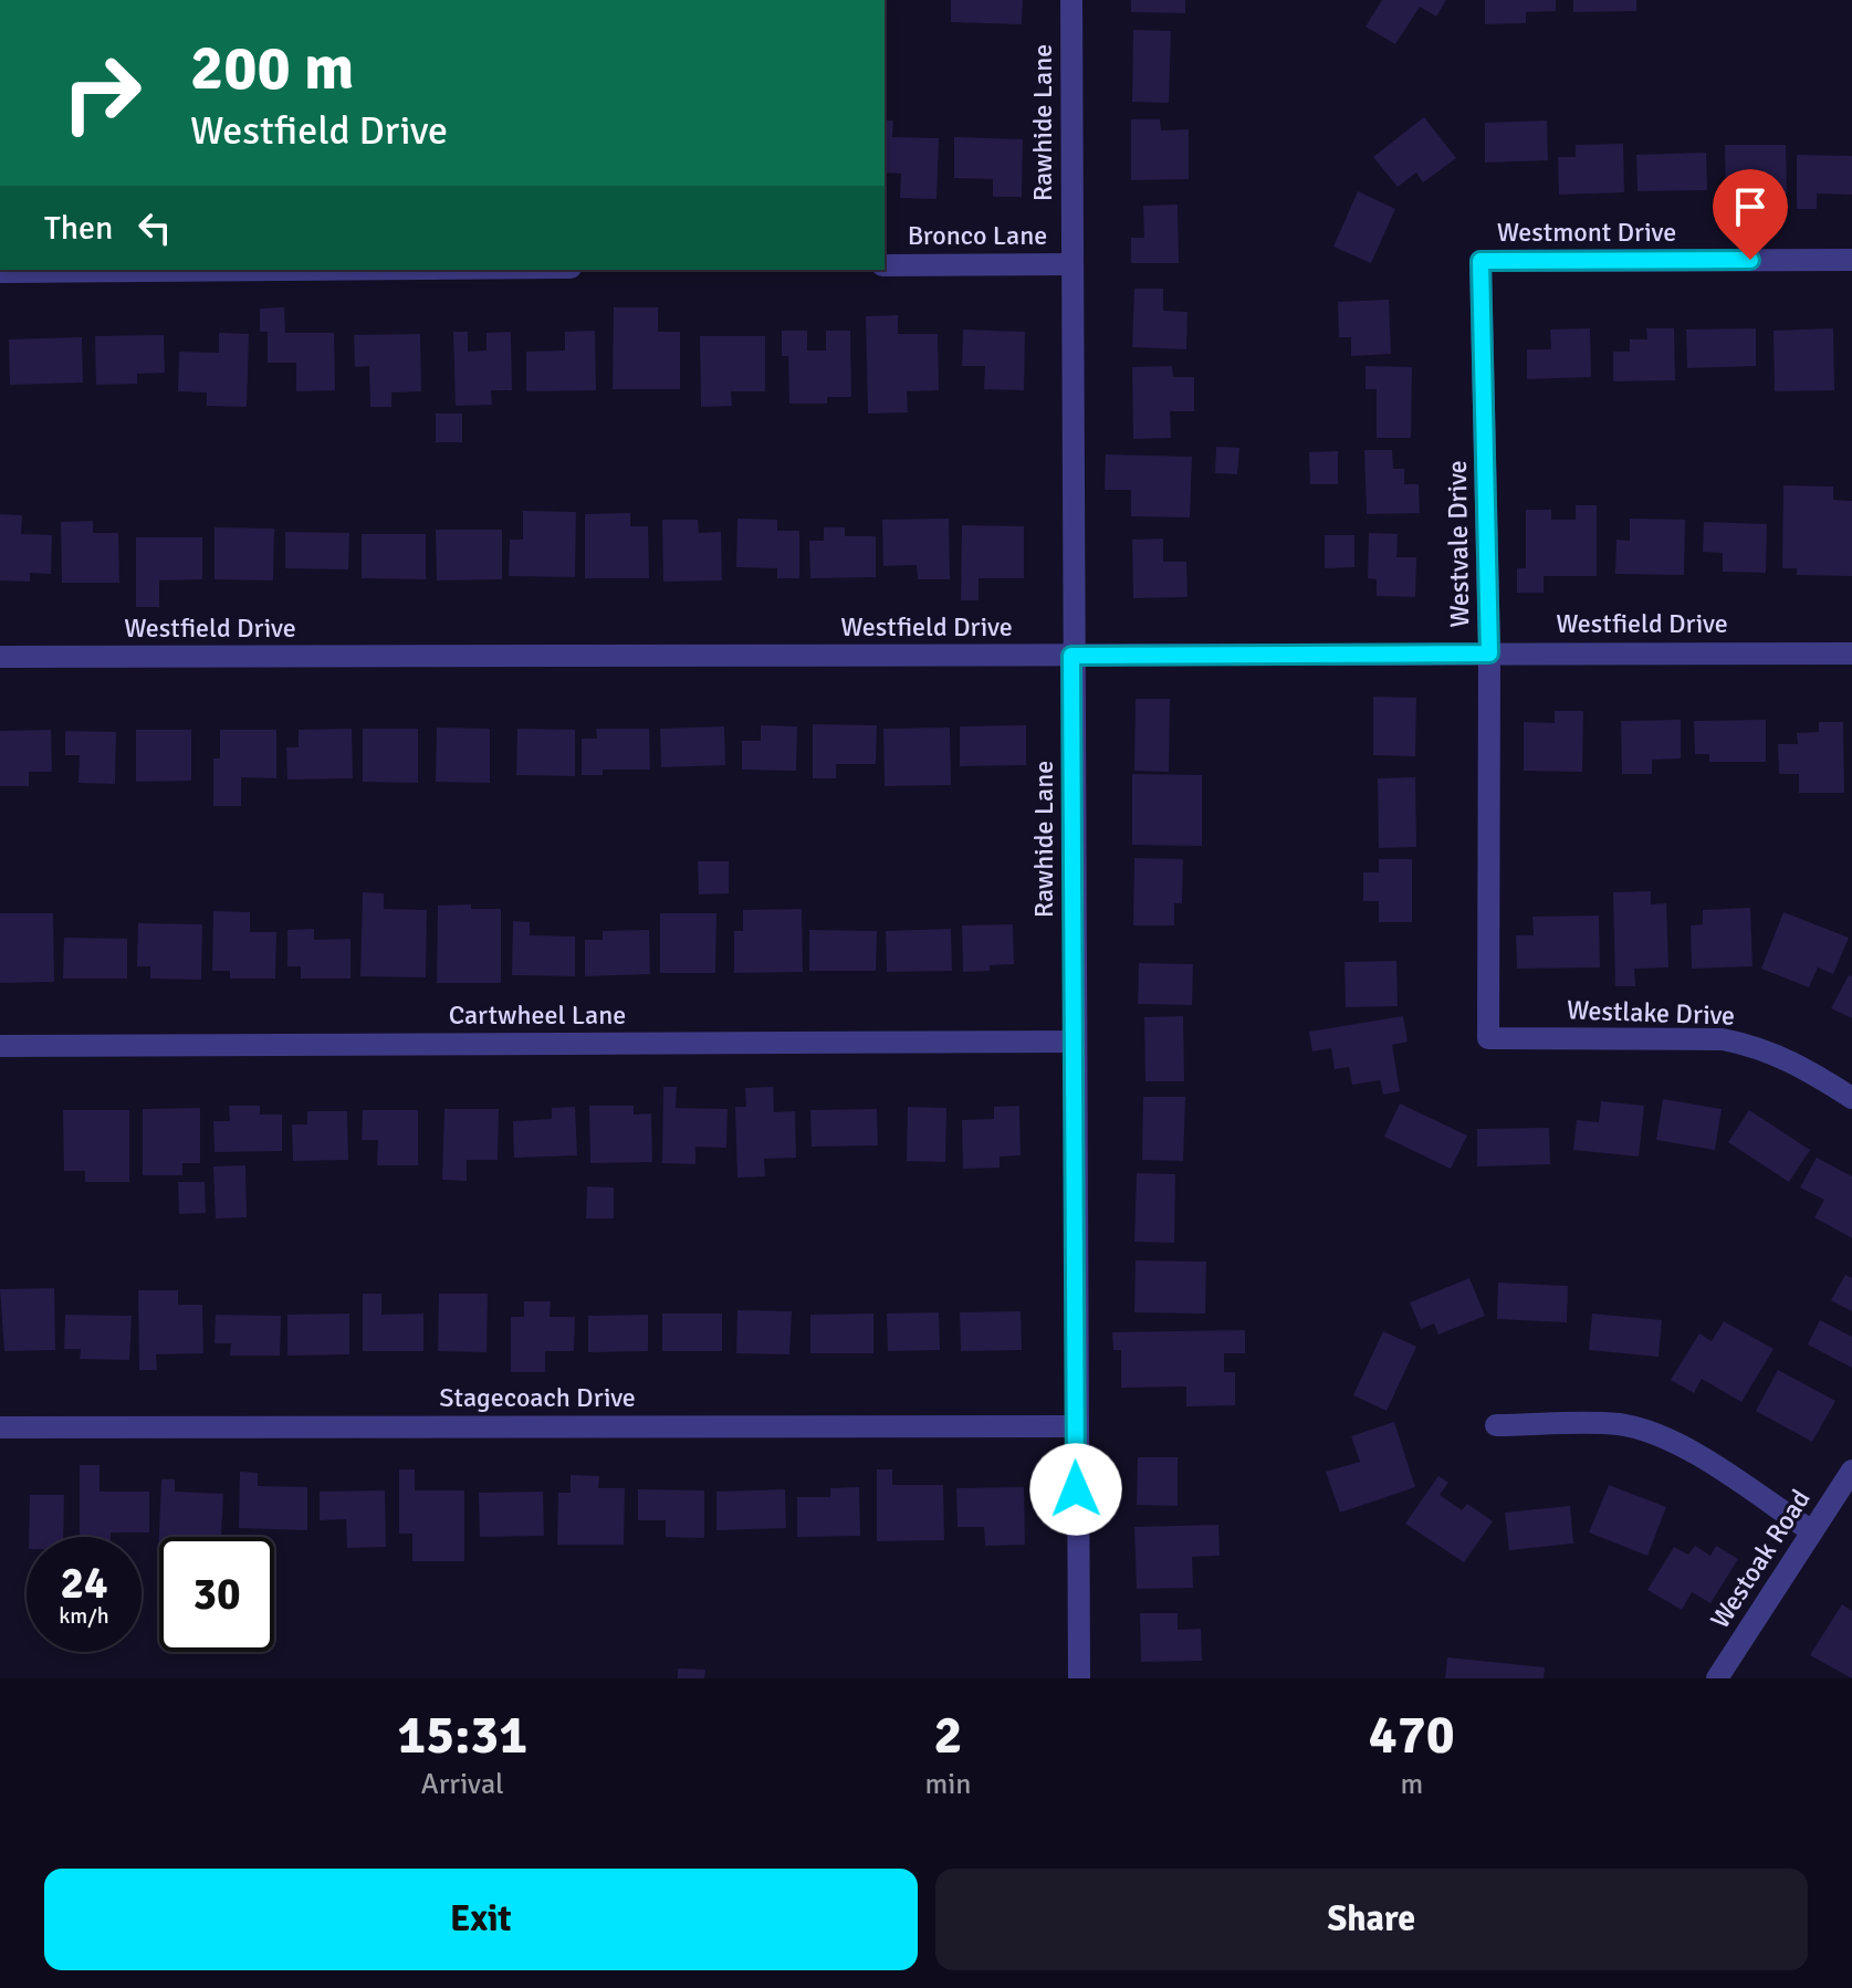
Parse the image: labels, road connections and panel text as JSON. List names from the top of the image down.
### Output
{
  "streets": {
    "street": [
      "Rawhide Lane",
      "Westmont Drive",
      "Bronco Lane",
      "Westvale Drive",
      "Westfield Drive",
      "Westlake Drive",
      "Cartwheel Lane",
      "Stagecoach Drive",
      "Westoak Road"
    ]
  },
  "crossings": [
    ["Rawhide Lane", "Bronco Lane"],
    ["Rawhide Lane", "Westfield Drive"],
    ["Rawhide Lane", "Cartwheel Lane"],
    ["Rawhide Lane", "Stagecoach Drive"],
    ["Westmont Drive", "Westvale Drive"],
    ["Westvale Drive", "Westfield Drive"],
    ["Westvale Drive", "Westlake Drive"]
  ],
  "page": {
    "turn": ["200 m", "Westfield Drive"],
    "then": "Then",
    "speed": "24 km/h",
    "limit": "30",
    "eta": [
      "15:31",
      "Arrival",
      "2",
      "min",
      "470",
      "m"
    ],
    "buttons": ["Exit", "Share"]
  }
}
